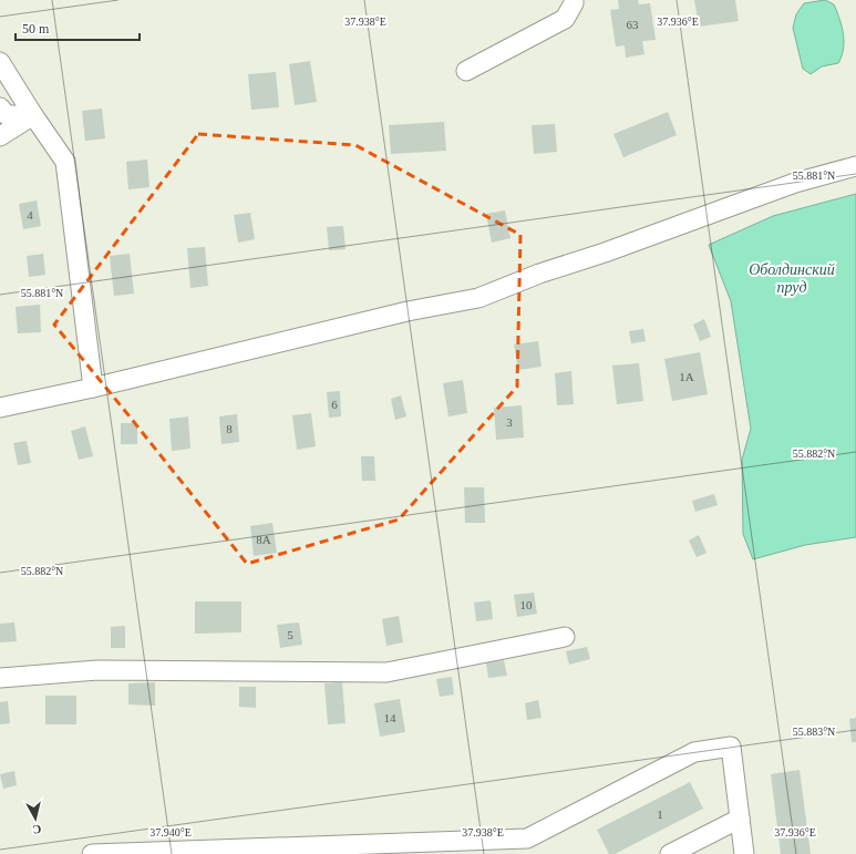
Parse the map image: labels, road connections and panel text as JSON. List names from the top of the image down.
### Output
{
  "water": ["Оболдинский пруд"],
  "house_numbers": [
    "63",
    "4",
    "1А",
    "6",
    "3",
    "8",
    "8А",
    "10",
    "5",
    "14",
    "1"
  ],
  "scale_bar": "50 m",
  "north": "bottom",
  "coordinates": [
    "37.938°E",
    "37.936°E",
    "55.881°N",
    "55.882°N",
    "55.883°N",
    "37.940°E"
  ]
}
